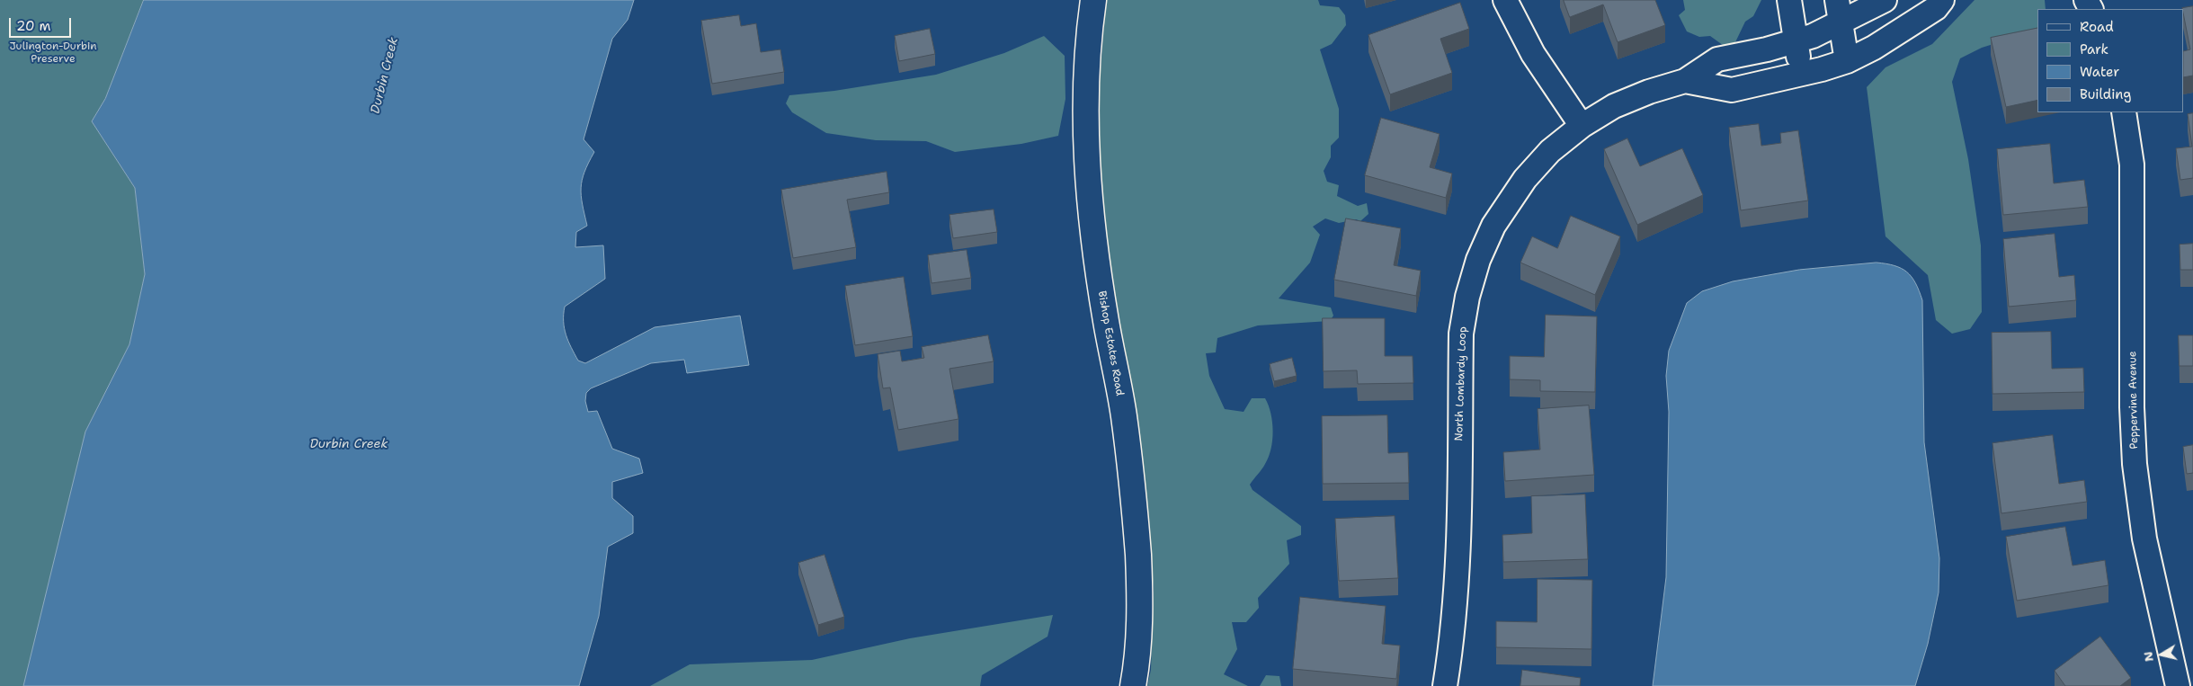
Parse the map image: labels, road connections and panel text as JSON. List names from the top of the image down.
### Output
{
  "streets": {
    "street": ["Bishop Estates Road", "North Lombardy Loop", "Peppervine Avenue"]
  },
  "water": ["Durbin Creek"],
  "parks": ["Julington-Durbin Preserve"],
  "legend": [
    "Road",
    "Park",
    "Water",
    "Building"
  ],
  "scale_bar": "20 m",
  "north": "left"
}
